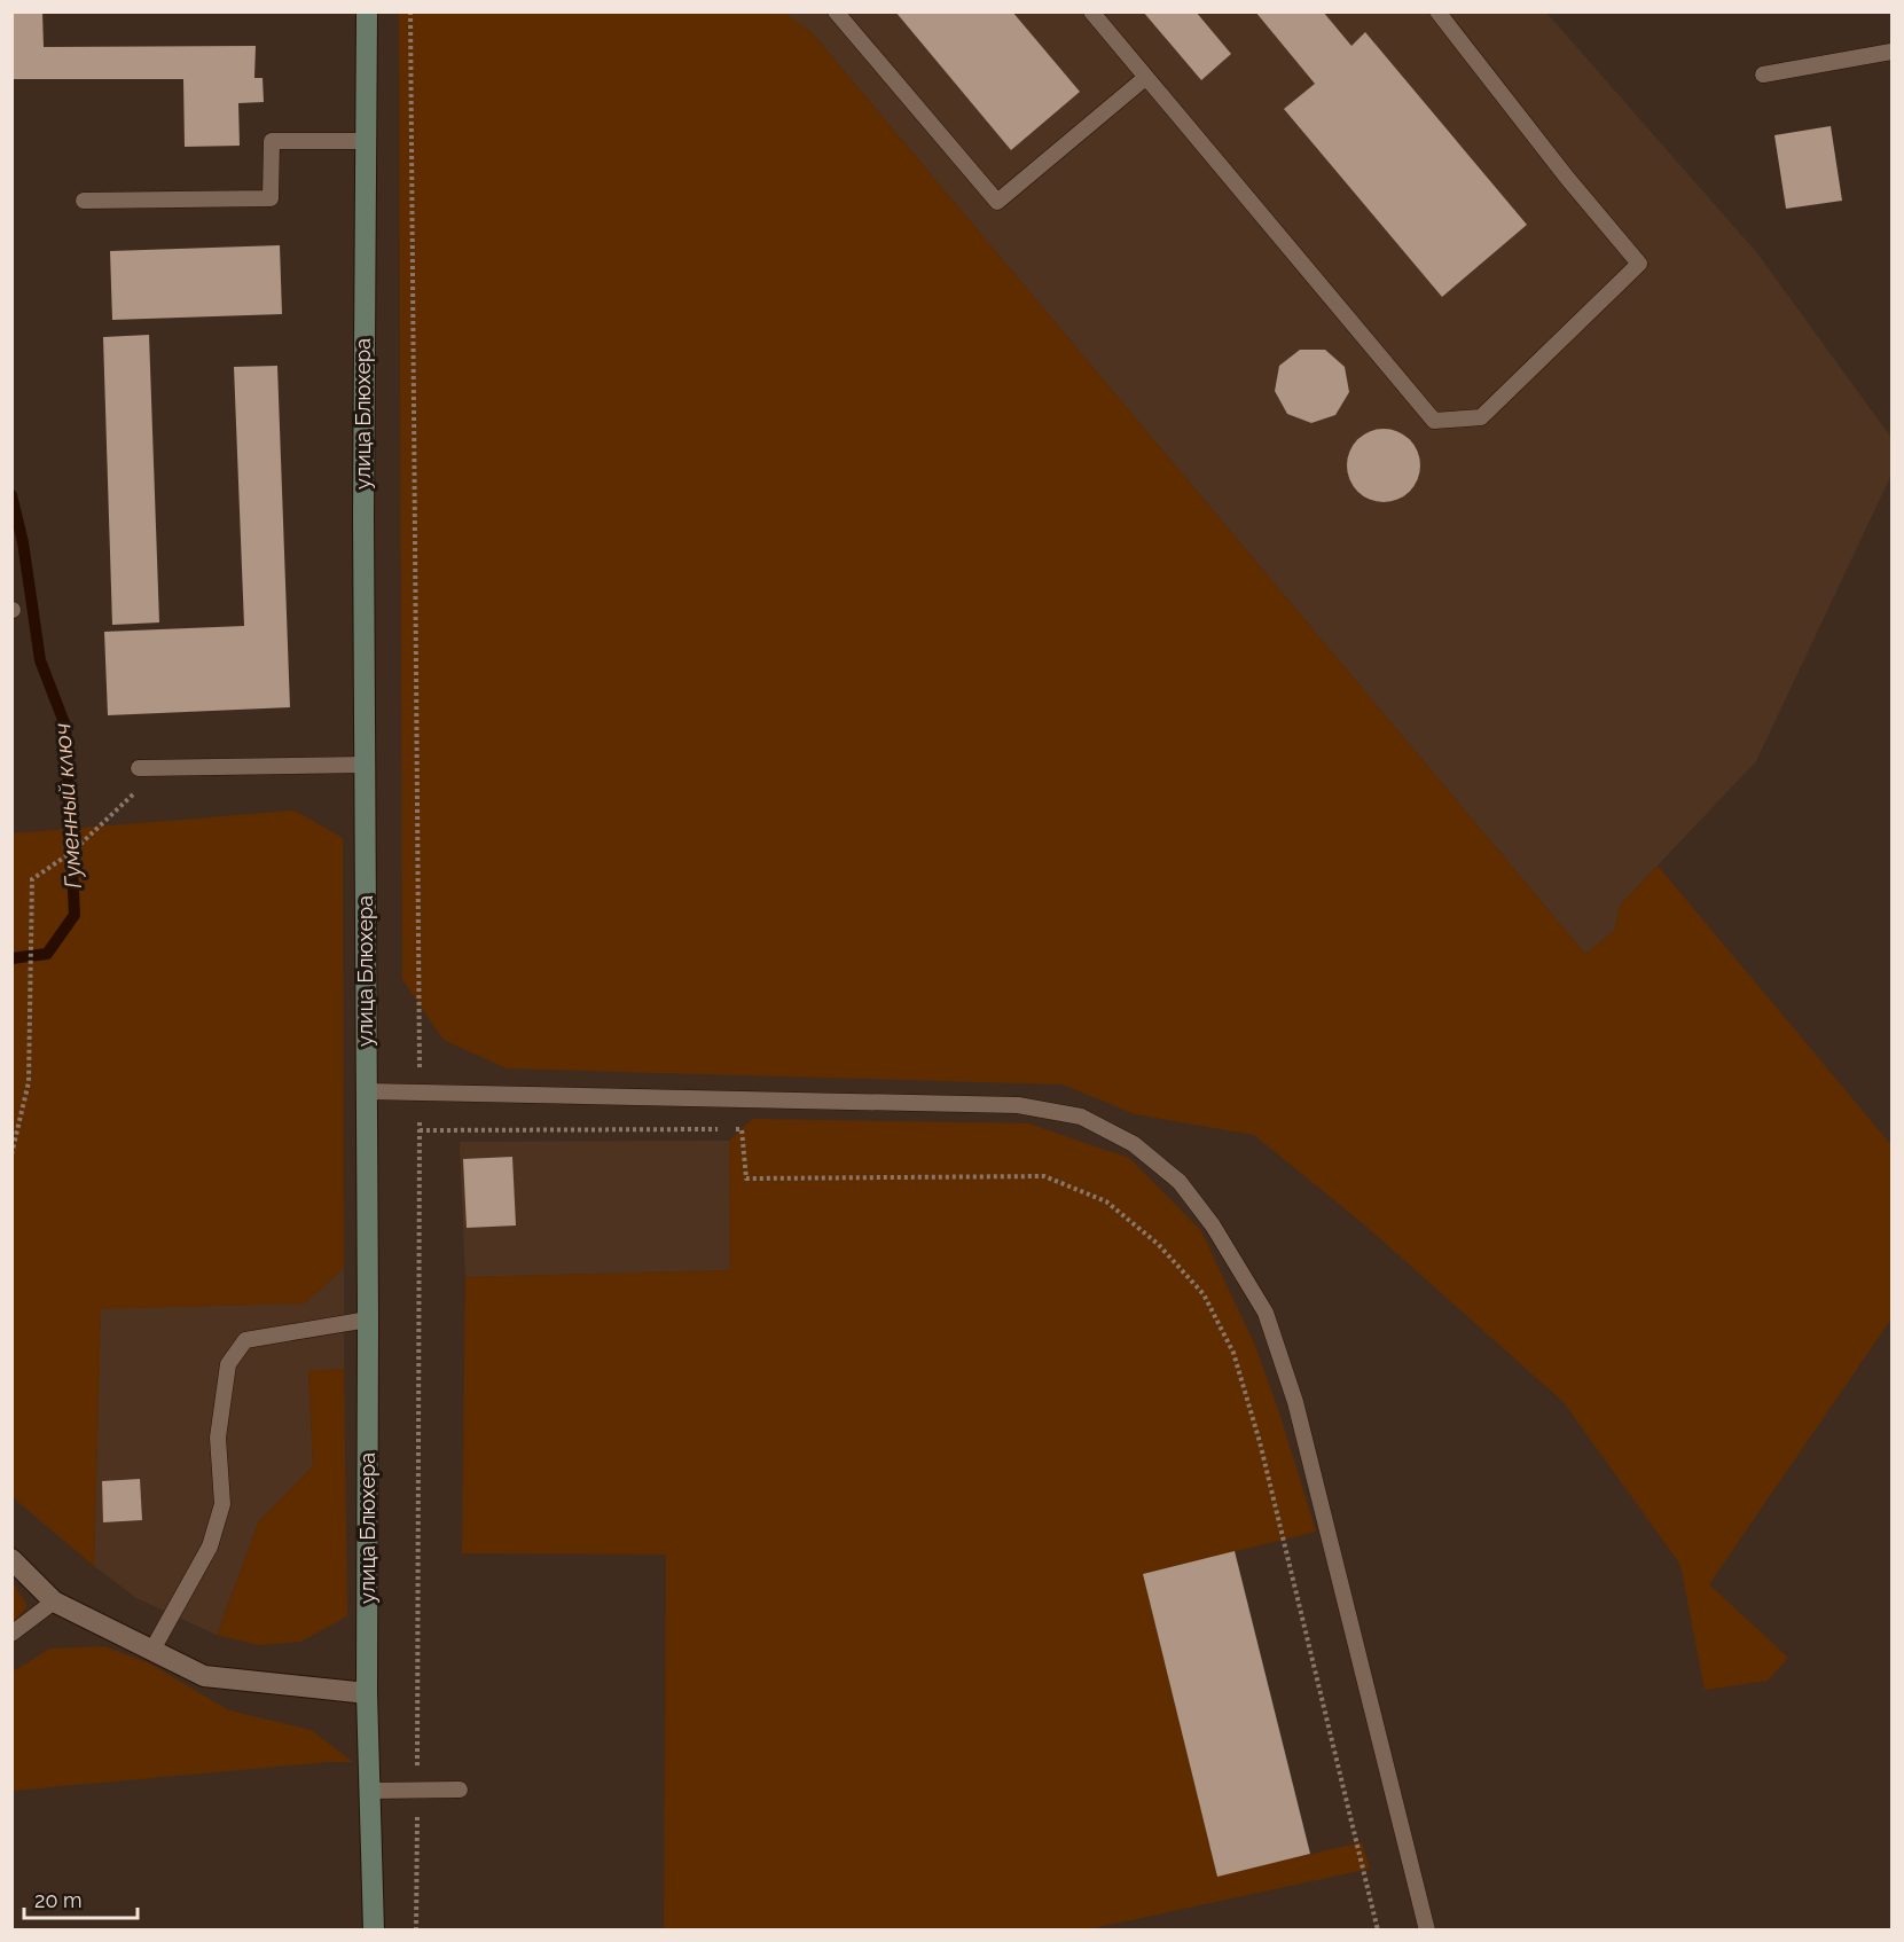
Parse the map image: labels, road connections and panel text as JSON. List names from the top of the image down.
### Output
{
  "streets": {
    "main road": ["улица Блюхера"]
  },
  "water": ["Гуменный ключ"],
  "scale_bar": "20 m"
}
